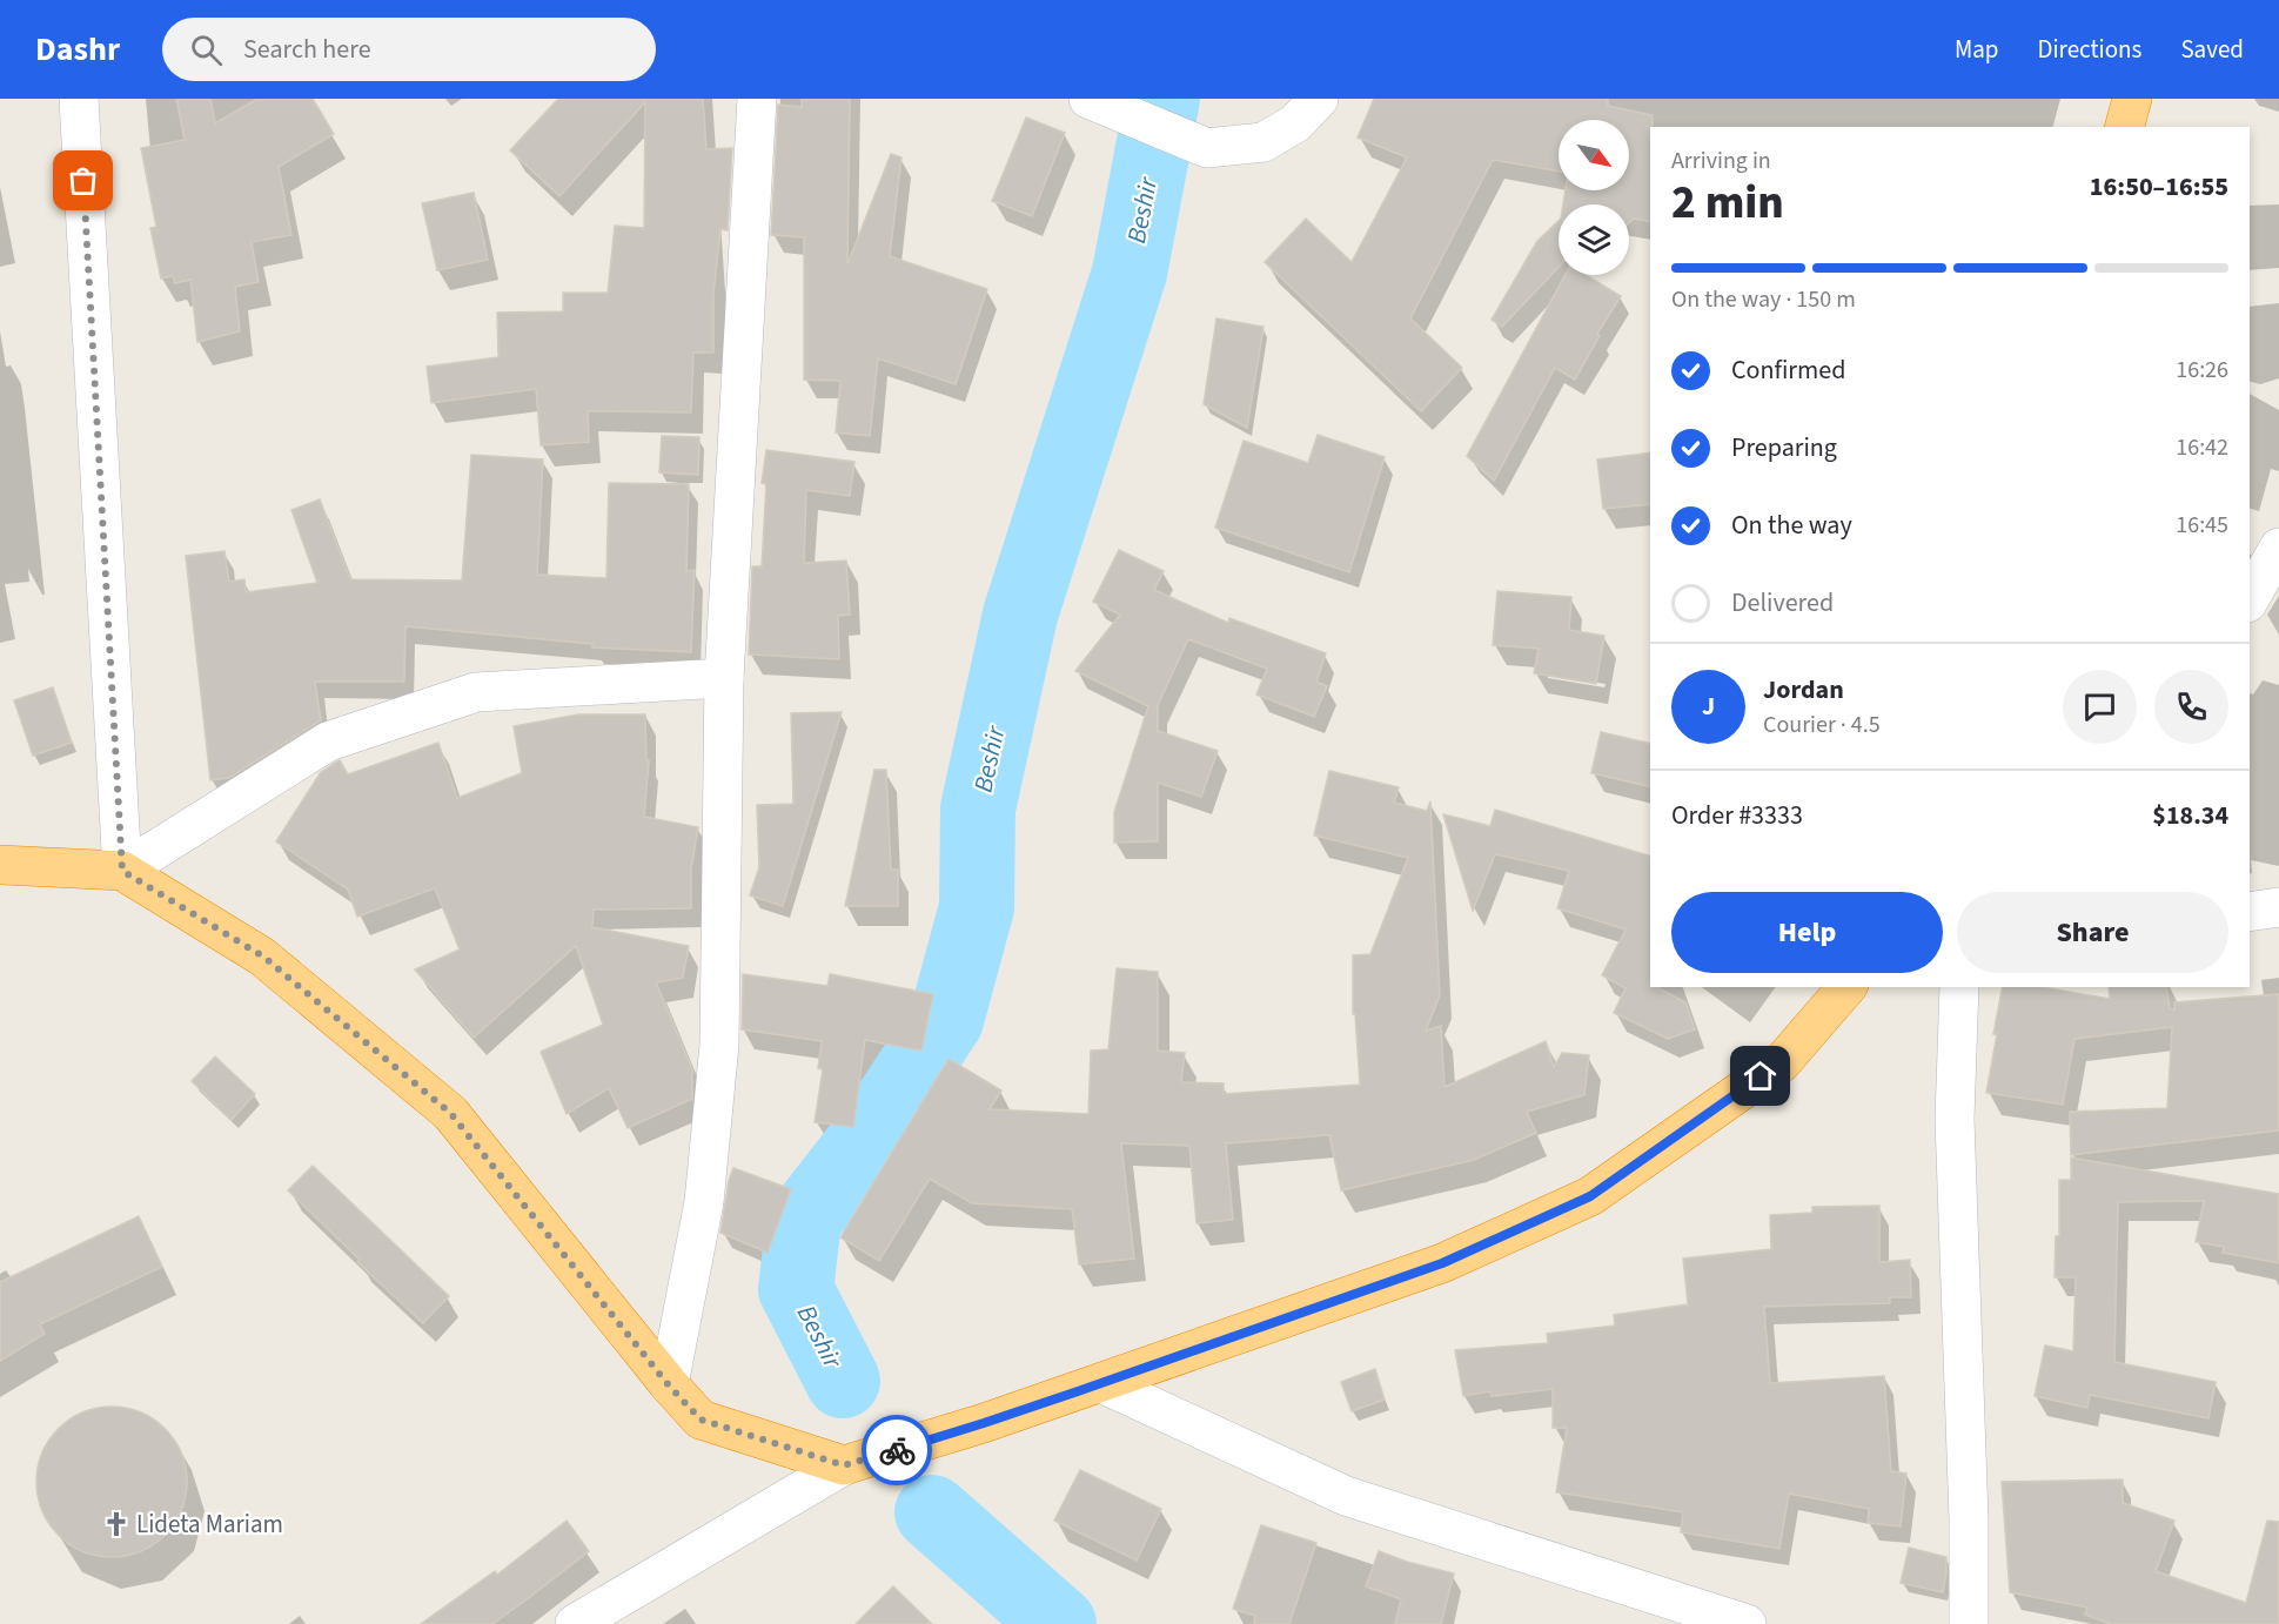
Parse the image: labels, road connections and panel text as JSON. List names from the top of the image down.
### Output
{
  "water": ["Beshir"],
  "places": {
    "church": ["Lideta Mariam"]
  },
  "north": "bottom right",
  "page": {
    "header": "Dashr",
    "search": "Search here",
    "nav": ["Map", "Directions", "Saved"],
    "heading": ["2 min", "Arriving in", "16:50–16:55"],
    "panel": [
      "Jordan",
      "Courier · 4.5",
      "Order #3333",
      "$18.34"
    ],
    "bar": "On the way · 150 m",
    "list": [
      ["Confirmed", "16:26"],
      ["Preparing", "16:42"],
      ["On the way", "16:45"],
      "Delivered"
    ],
    "round": "J",
    "buttons": ["Help", "Share"]
  }
}
